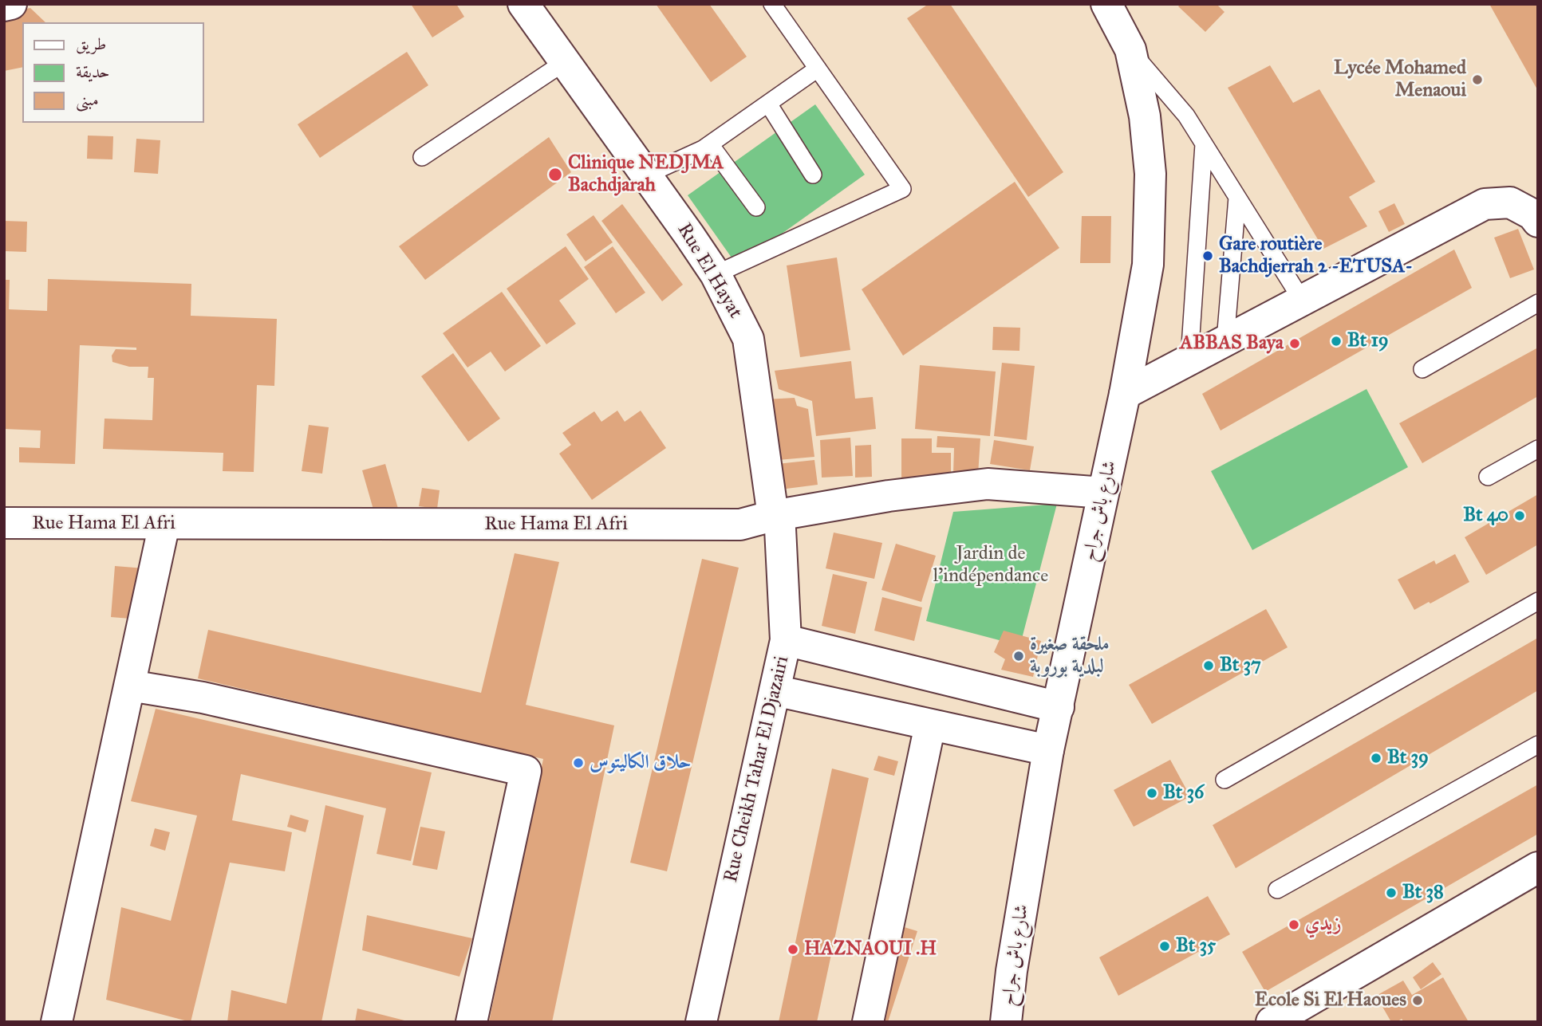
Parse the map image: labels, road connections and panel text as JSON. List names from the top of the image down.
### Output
{
  "streets": {
    "street": [
      "Rue El Hayat",
      "شارع باش جراح",
      "Rue Hama El Afri",
      "Rue Cheikh Tahar El Djazairi"
    ]
  },
  "crossings": [
    ["Rue El Hayat", "Rue Hama El Afri"],
    ["Rue El Hayat", "Rue Cheikh Tahar El Djazairi"],
    ["شارع باش جراح", "Rue Hama El Afri"],
    ["Rue Hama El Afri", "Rue Cheikh Tahar El Djazairi"]
  ],
  "parks": ["Jardin de l'indépendance"],
  "places": [
    "Lycée Mohamed Menaoui",
    "Clinique NEDJMA Bachdjarah",
    "Gare routière Bachdjerrah 2 -ETUSA-",
    "Bt 19",
    "ABBAS Baya",
    "Bt 40",
    "ملحقة صغيرة لبلدية بوروبة",
    "Bt 37",
    "Bt 39",
    "حلاق الكاليتوس",
    "Bt 36",
    "Bt 38",
    "زيدي",
    "Bt 35",
    "HAZNAOUI .H",
    "Ecole Si El Haoues"
  ],
  "legend": ["طريق", "حديقة", "مبنى"]
}
